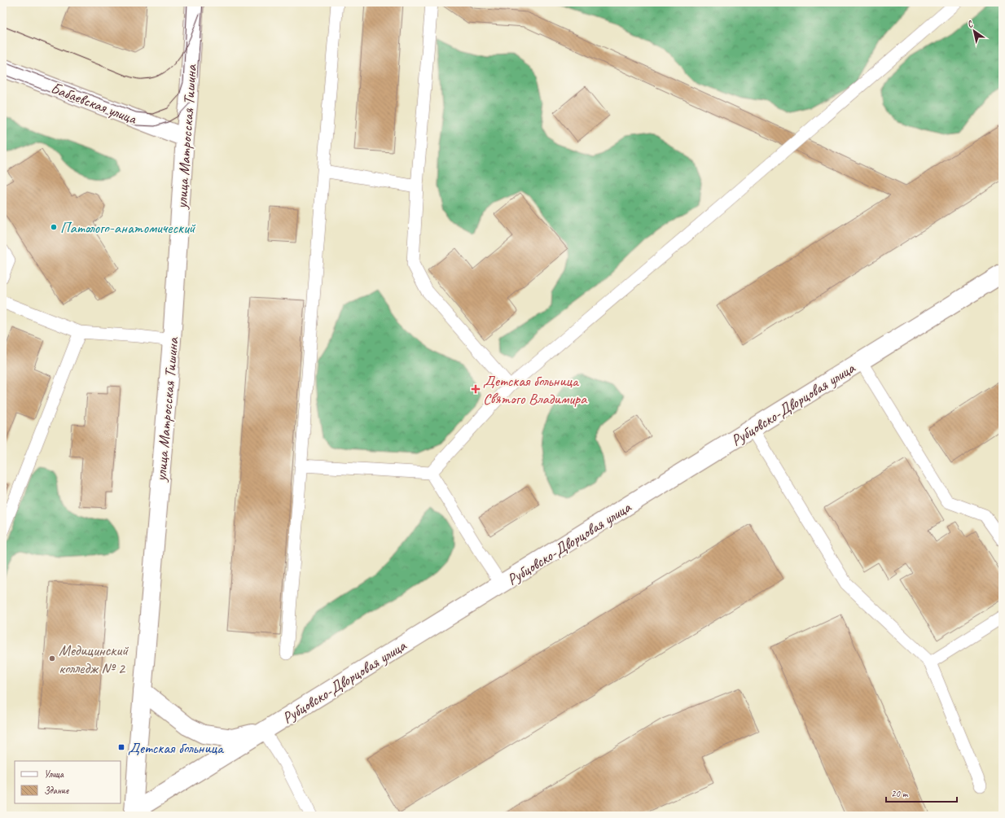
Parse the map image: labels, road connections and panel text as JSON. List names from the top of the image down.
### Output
{
  "streets": {
    "street": ["Бабаевская улица", "улица Матросская Тишина", "Рубцовско-Дворцовая улица"]
  },
  "crossings": [
    ["Бабаевская улица", "улица Матросская Тишина"],
    ["улица Матросская Тишина", "Рубцовско-Дворцовая улица"]
  ],
  "places": {
    "other": ["Патолого-анатомический", "Медицинский колледж № 2"],
    "health": ["Детская больница Святого Владимира"],
    "transit": ["Детская больница"]
  },
  "legend": ["Улица", "Здание"],
  "scale_bar": "20 m",
  "north": "top left"
}
